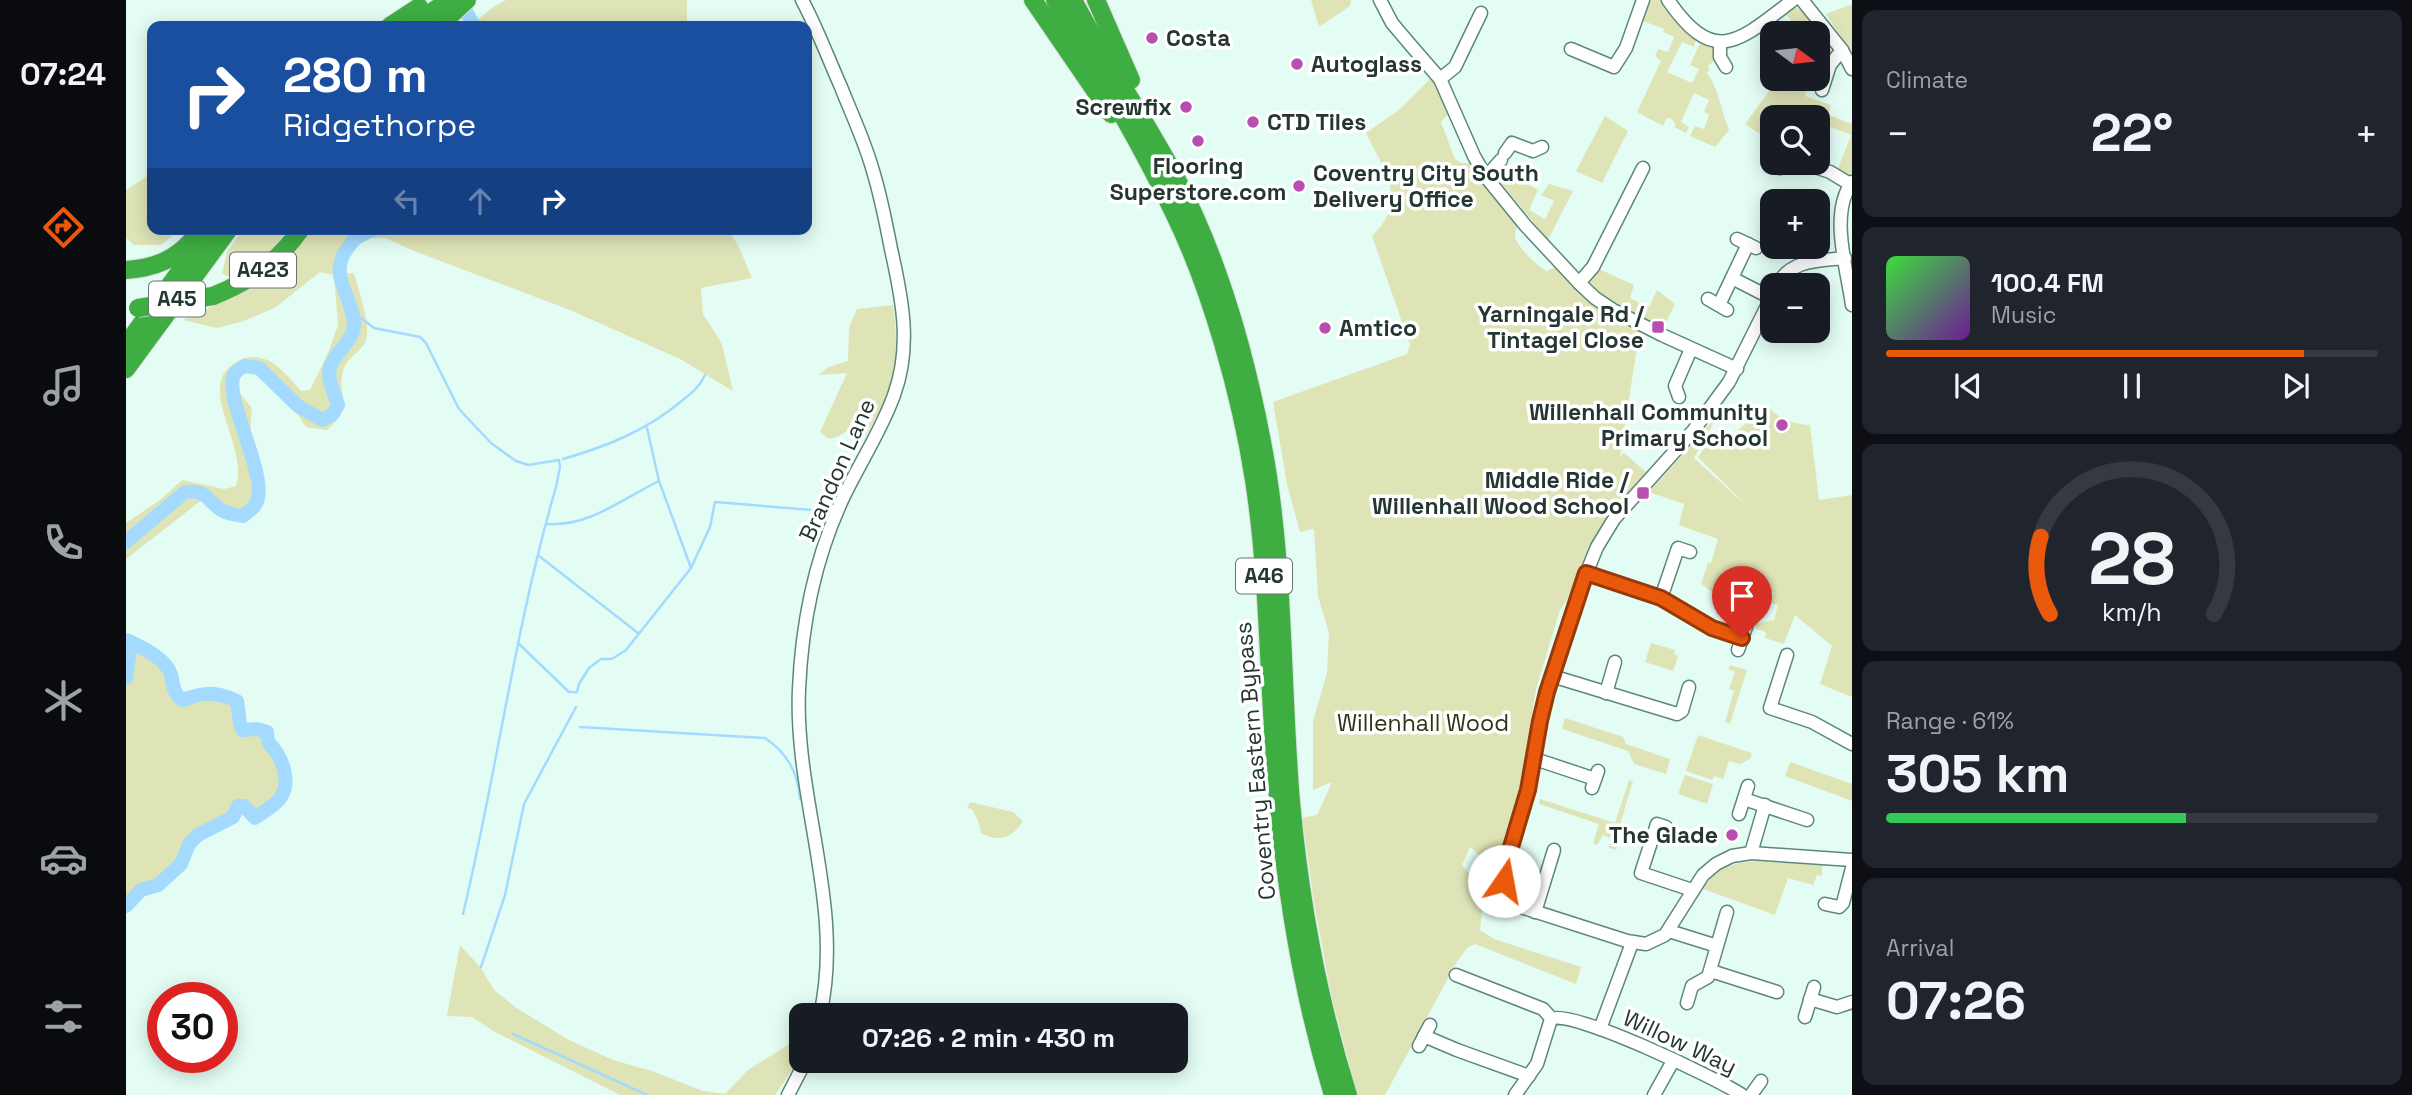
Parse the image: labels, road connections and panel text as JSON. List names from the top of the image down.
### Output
{
  "streets": {
    "highway": [
      "A423",
      "A45",
      "A46",
      "Coventry Eastern Bypass"
    ],
    "street": ["Brandon Lane", "Willow Way"]
  },
  "parks": ["Willenhall Wood"],
  "places": {
    "other": [
      "Costa",
      "Autoglass",
      "Screwfix",
      "CTD Tiles",
      "Flooring Superstore.com",
      "Coventry City South Delivery Office",
      "Amtico",
      "Willenhall Community Primary School",
      "The Glade"
    ],
    "transit": ["Yarningale Rd / Tintagel Close", "Middle Ride / Willenhall Wood School"]
  },
  "north": "right",
  "page": {
    "tabs": "07:24",
    "tile": [
      "Climate",
      ["Range · 61%", "305 km"],
      ["Arrival", "07:26"]
    ],
    "map_buttons": ["+", "−"],
    "turn": ["280 m", "Ridgethorpe"],
    "heat": ["−", "22°", "+"],
    "song": ["100.4 FM", "Music"],
    "limit": "30",
    "trip": "07:26 · 2 min · 430 m",
    "gauge": ["28", "km/h"]
  }
}
